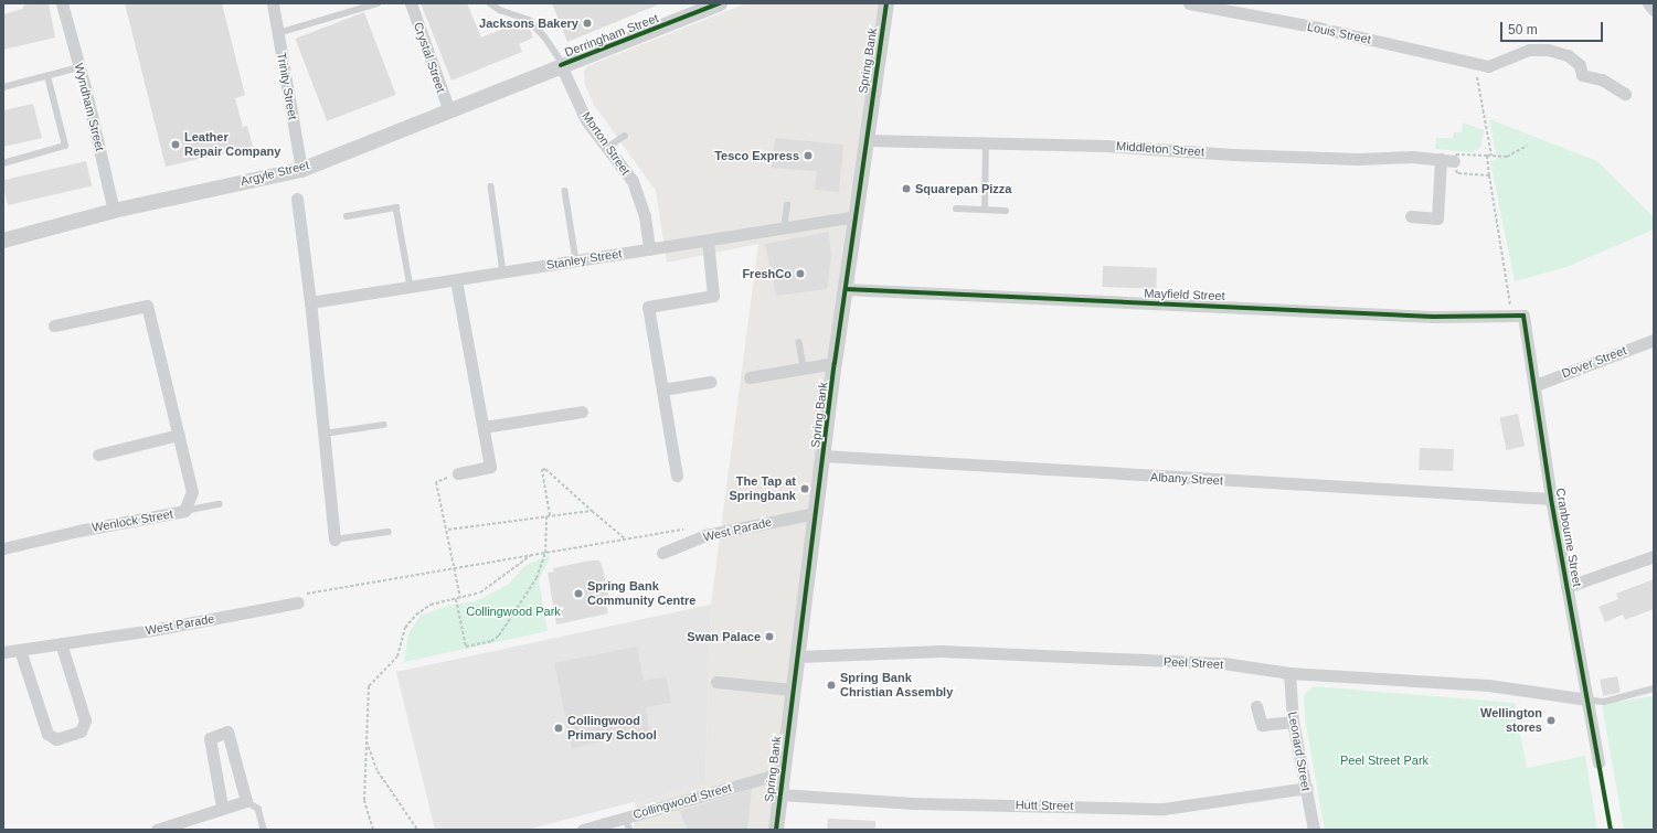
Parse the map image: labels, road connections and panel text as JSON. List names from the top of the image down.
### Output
{
  "streets": {
    "street": [
      "Louis Street",
      "Derringham Street",
      "Crystal Street",
      "Spring Bank",
      "Trinity Street",
      "Wyndham Street",
      "Morton Street",
      "Middleton Street",
      "Argyle Street",
      "Stanley Street",
      "Mayfield Street",
      "Dover Street",
      "Albany Street",
      "Wenlock Street",
      "West Parade",
      "Cranbourne Street",
      "Peel Street",
      "Leonard Street",
      "Collingwood Street",
      "Hutt Street"
    ]
  },
  "crossings": [
    ["Derringham Street", "Morton Street"],
    ["Derringham Street", "Argyle Street"],
    ["Crystal Street", "Argyle Street"],
    ["Spring Bank", "Middleton Street"],
    ["Spring Bank", "Stanley Street"],
    ["Spring Bank", "Mayfield Street"],
    ["Spring Bank", "Albany Street"],
    ["Spring Bank", "West Parade"],
    ["Spring Bank", "Peel Street"],
    ["Spring Bank", "Collingwood Street"],
    ["Spring Bank", "Hutt Street"],
    ["Trinity Street", "Argyle Street"],
    ["Wyndham Street", "Argyle Street"],
    ["Morton Street", "Argyle Street"],
    ["Morton Street", "Stanley Street"],
    ["Mayfield Street", "Cranbourne Street"],
    ["Dover Street", "Cranbourne Street"],
    ["Albany Street", "Cranbourne Street"],
    ["Cranbourne Street", "Peel Street"],
    ["Peel Street", "Leonard Street"],
    ["Leonard Street", "Hutt Street"]
  ],
  "parks": ["Collingwood Park", "Peel Street Park"],
  "places": [
    "Jacksons Bakery",
    "Leather Repair Company",
    "Tesco Express",
    "Squarepan Pizza",
    "FreshCo",
    "The Tap at Springbank",
    "Spring Bank Community Centre",
    "Swan Palace",
    "Spring Bank Christian Assembly",
    "Wellington stores",
    "Collingwood Primary School"
  ],
  "scale_bar": "50 m"
}
